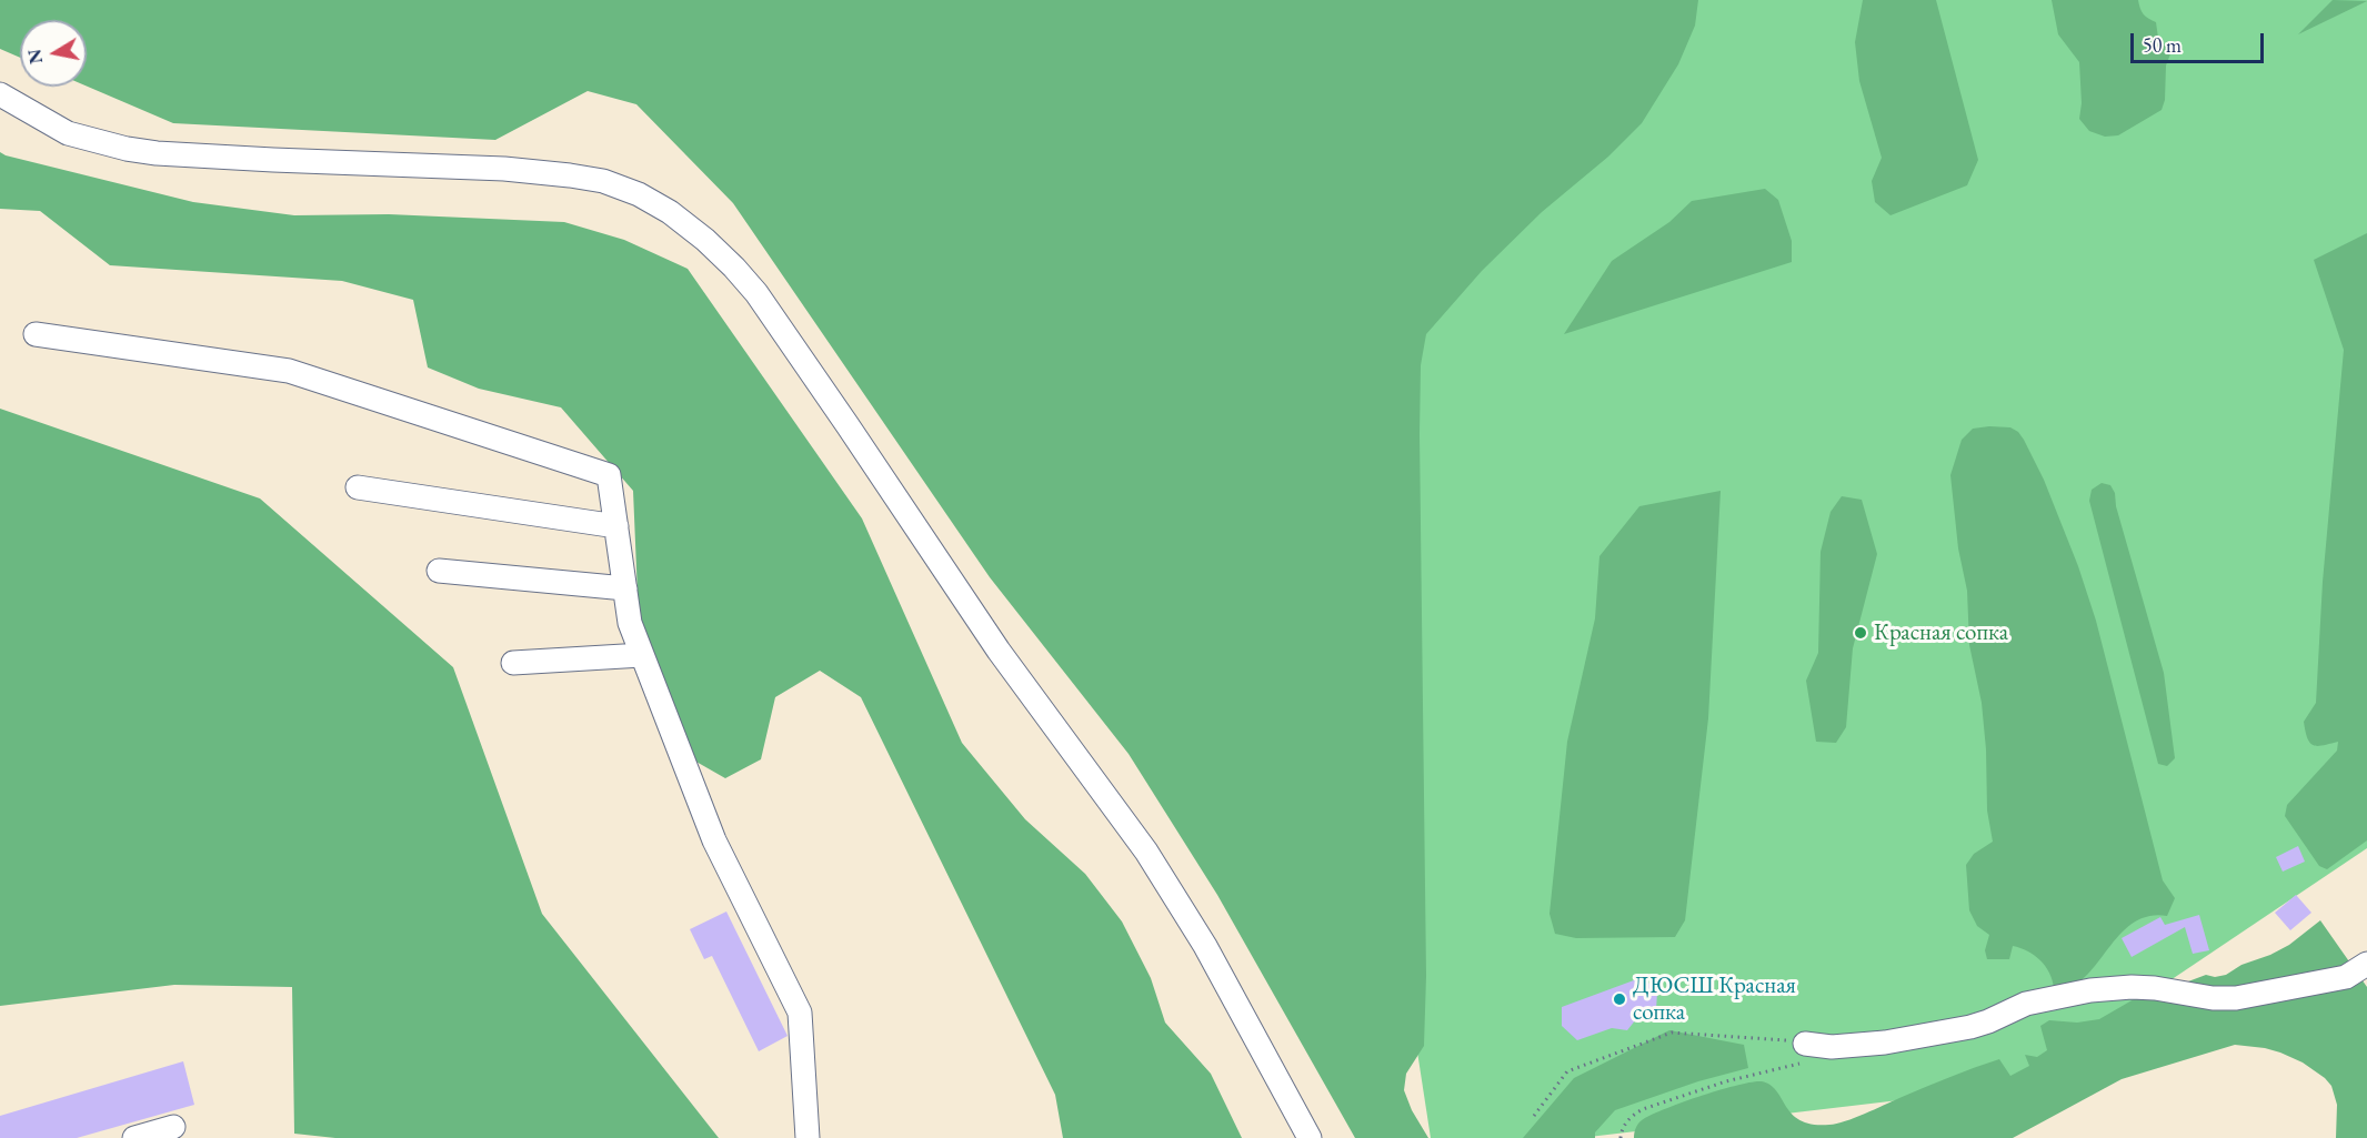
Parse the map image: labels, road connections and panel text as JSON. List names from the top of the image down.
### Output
{
  "places": ["Красная сопка", "ДЮСШ Красная сопка"],
  "scale_bar": "50 m",
  "north": "left"
}
